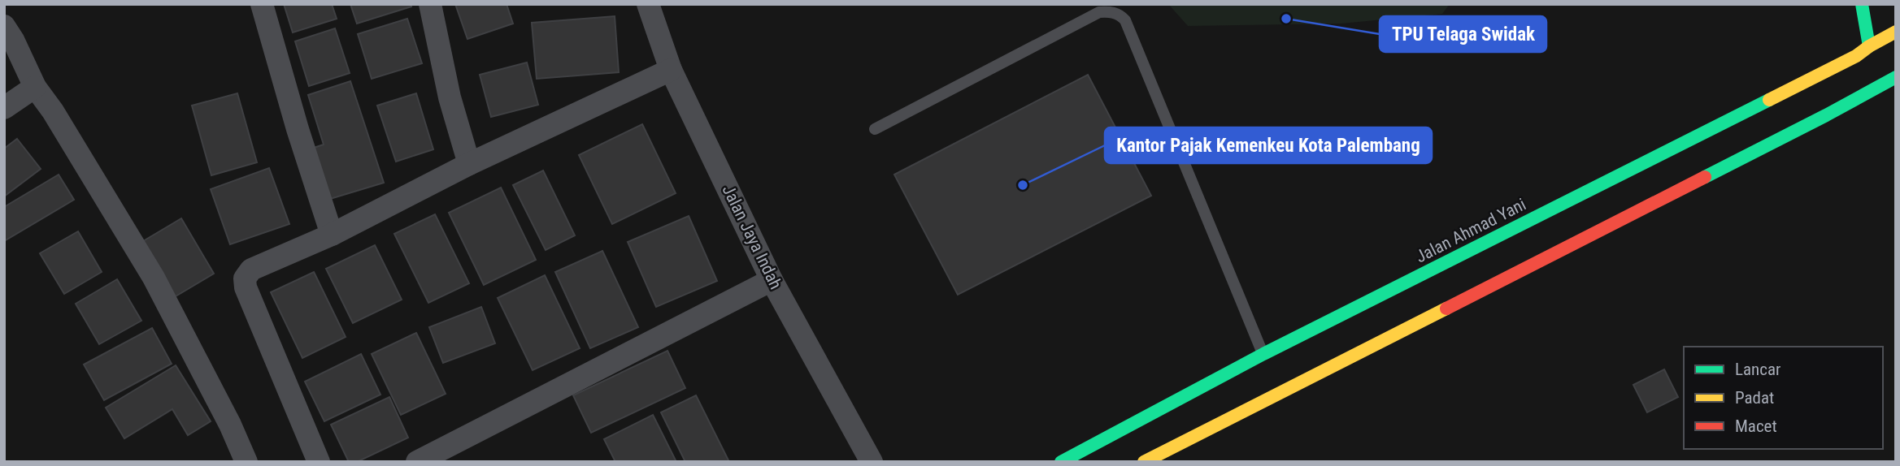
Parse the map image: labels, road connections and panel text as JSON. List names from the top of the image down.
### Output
{
  "streets": {
    "main road": ["Jalan Ahmad Yani"],
    "street": ["Jalan Jaya Indah"]
  },
  "places": ["TPU Telaga Swidak", "Kantor Pajak Kemenkeu Kota Palembang"],
  "legend": ["Lancar", "Padat", "Macet"]
}
